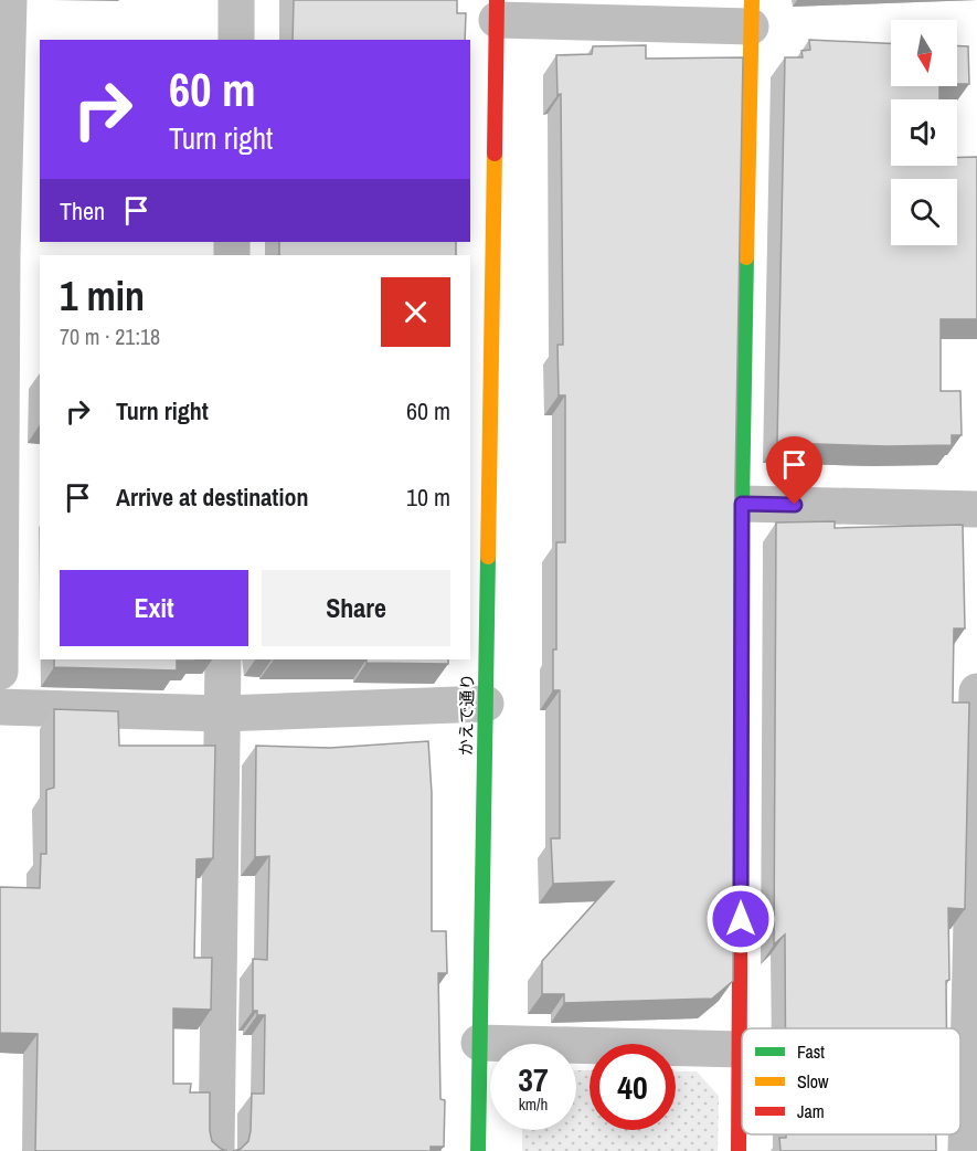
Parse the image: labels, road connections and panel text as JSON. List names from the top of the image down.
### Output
{
  "streets": {
    "street": ["かえで通り"]
  },
  "legend": ["Fast", "Slow", "Jam"],
  "north": "bottom",
  "page": {
    "turn": ["60 m", "Turn right"],
    "then": "Then",
    "heading": ["1 min", "70 m · 21:18"],
    "list": [
      {
        "name": "Turn right",
        "value": "60 m"
      },
      {
        "name": "Arrive at destination",
        "value": "10 m"
      }
    ],
    "buttons": ["Exit", "Share"],
    "speed": "37 km/h",
    "limit": "40"
  }
}
